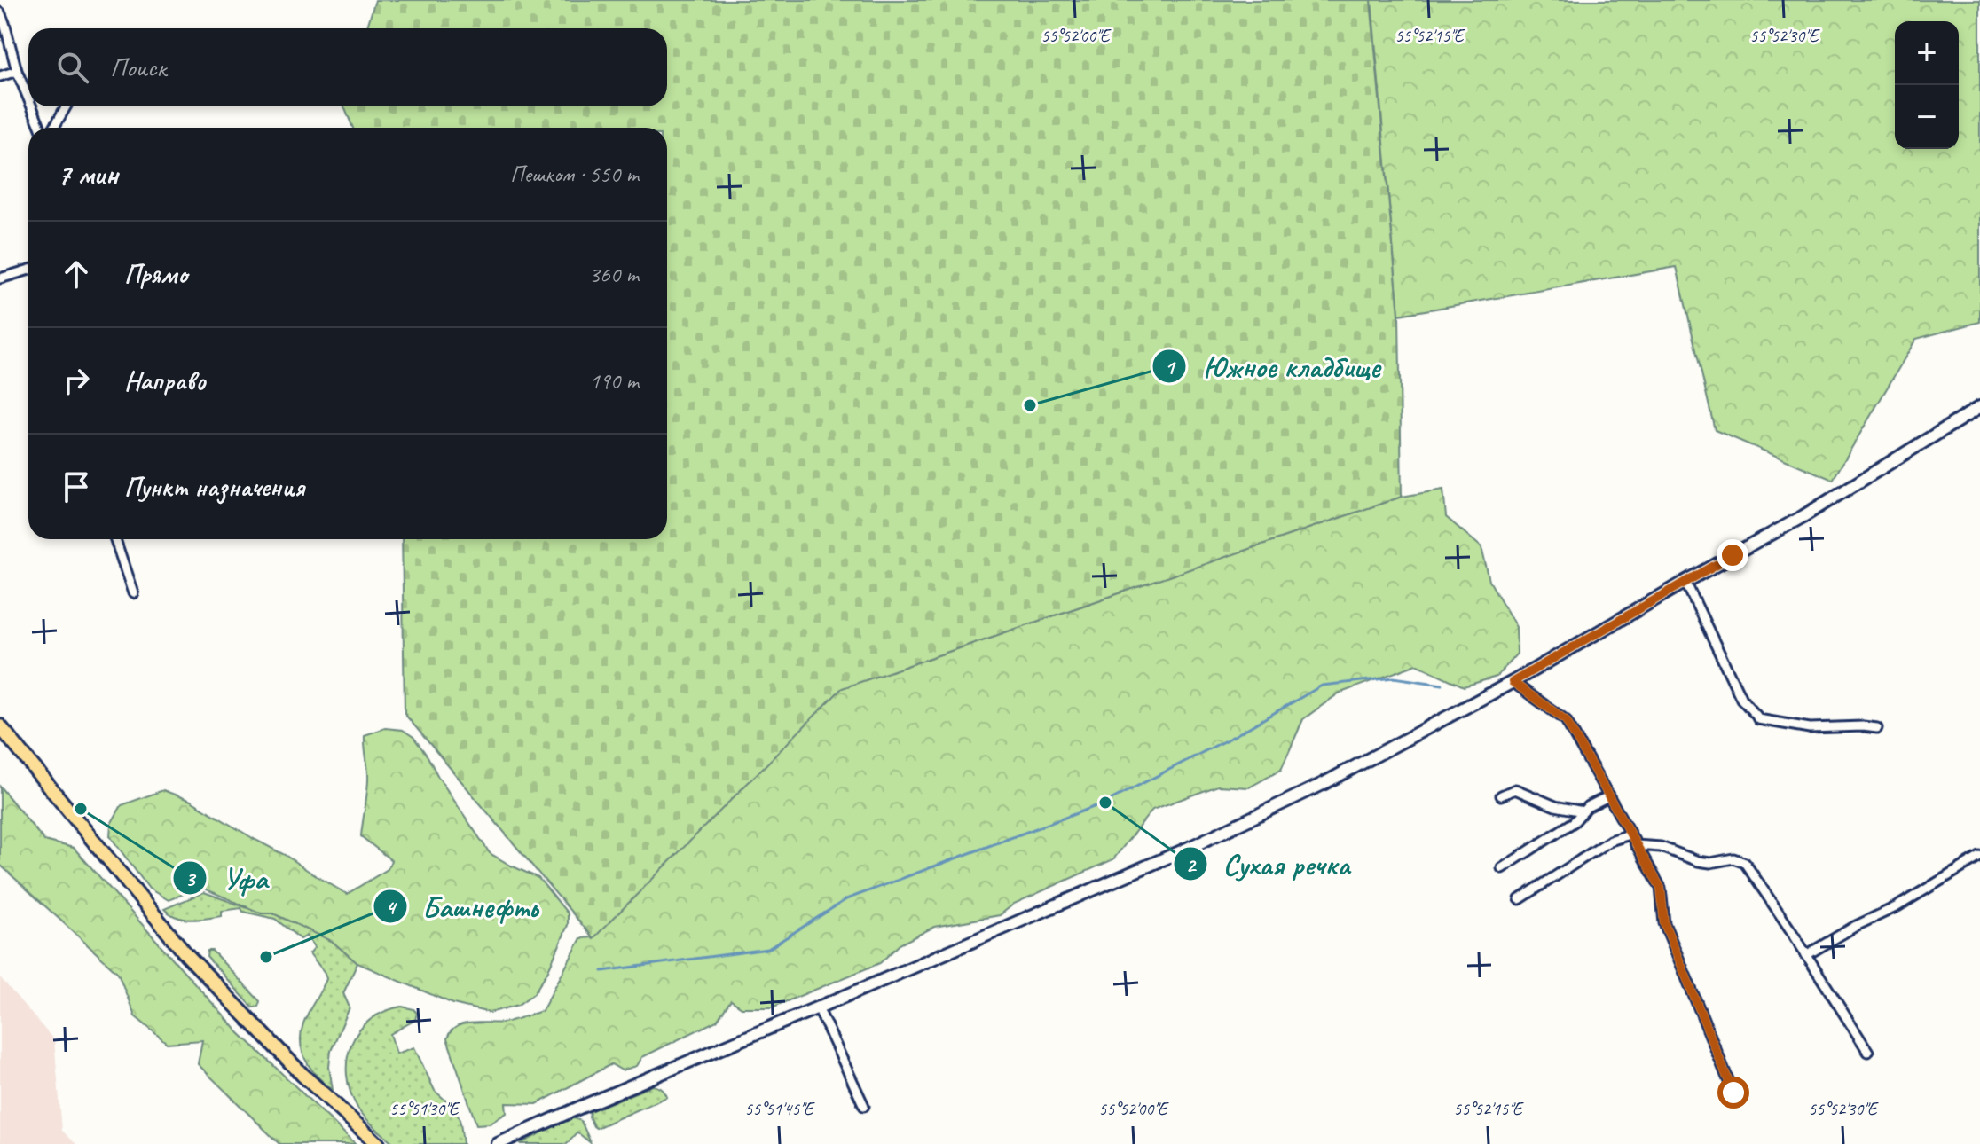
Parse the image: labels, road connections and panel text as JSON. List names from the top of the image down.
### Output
{
  "places": [
    "Южное кладбище",
    "Сухая речка",
    "Уфа",
    "Башнефть"
  ],
  "page": {
    "map_buttons": ["+", "−"],
    "search": "Поиск",
    "heading": ["7 мин", "Пешком · 550 m"],
    "list": [
      ["Прямо", "360 m"],
      ["Направо", "190 m"],
      "Пункт назначения"
    ]
  },
  "coordinates": [
    "55°52'00\"E",
    "55°52'15\"E",
    "55°52'30\"E",
    "55°51'30\"E",
    "55°51'45\"E"
  ]
}
